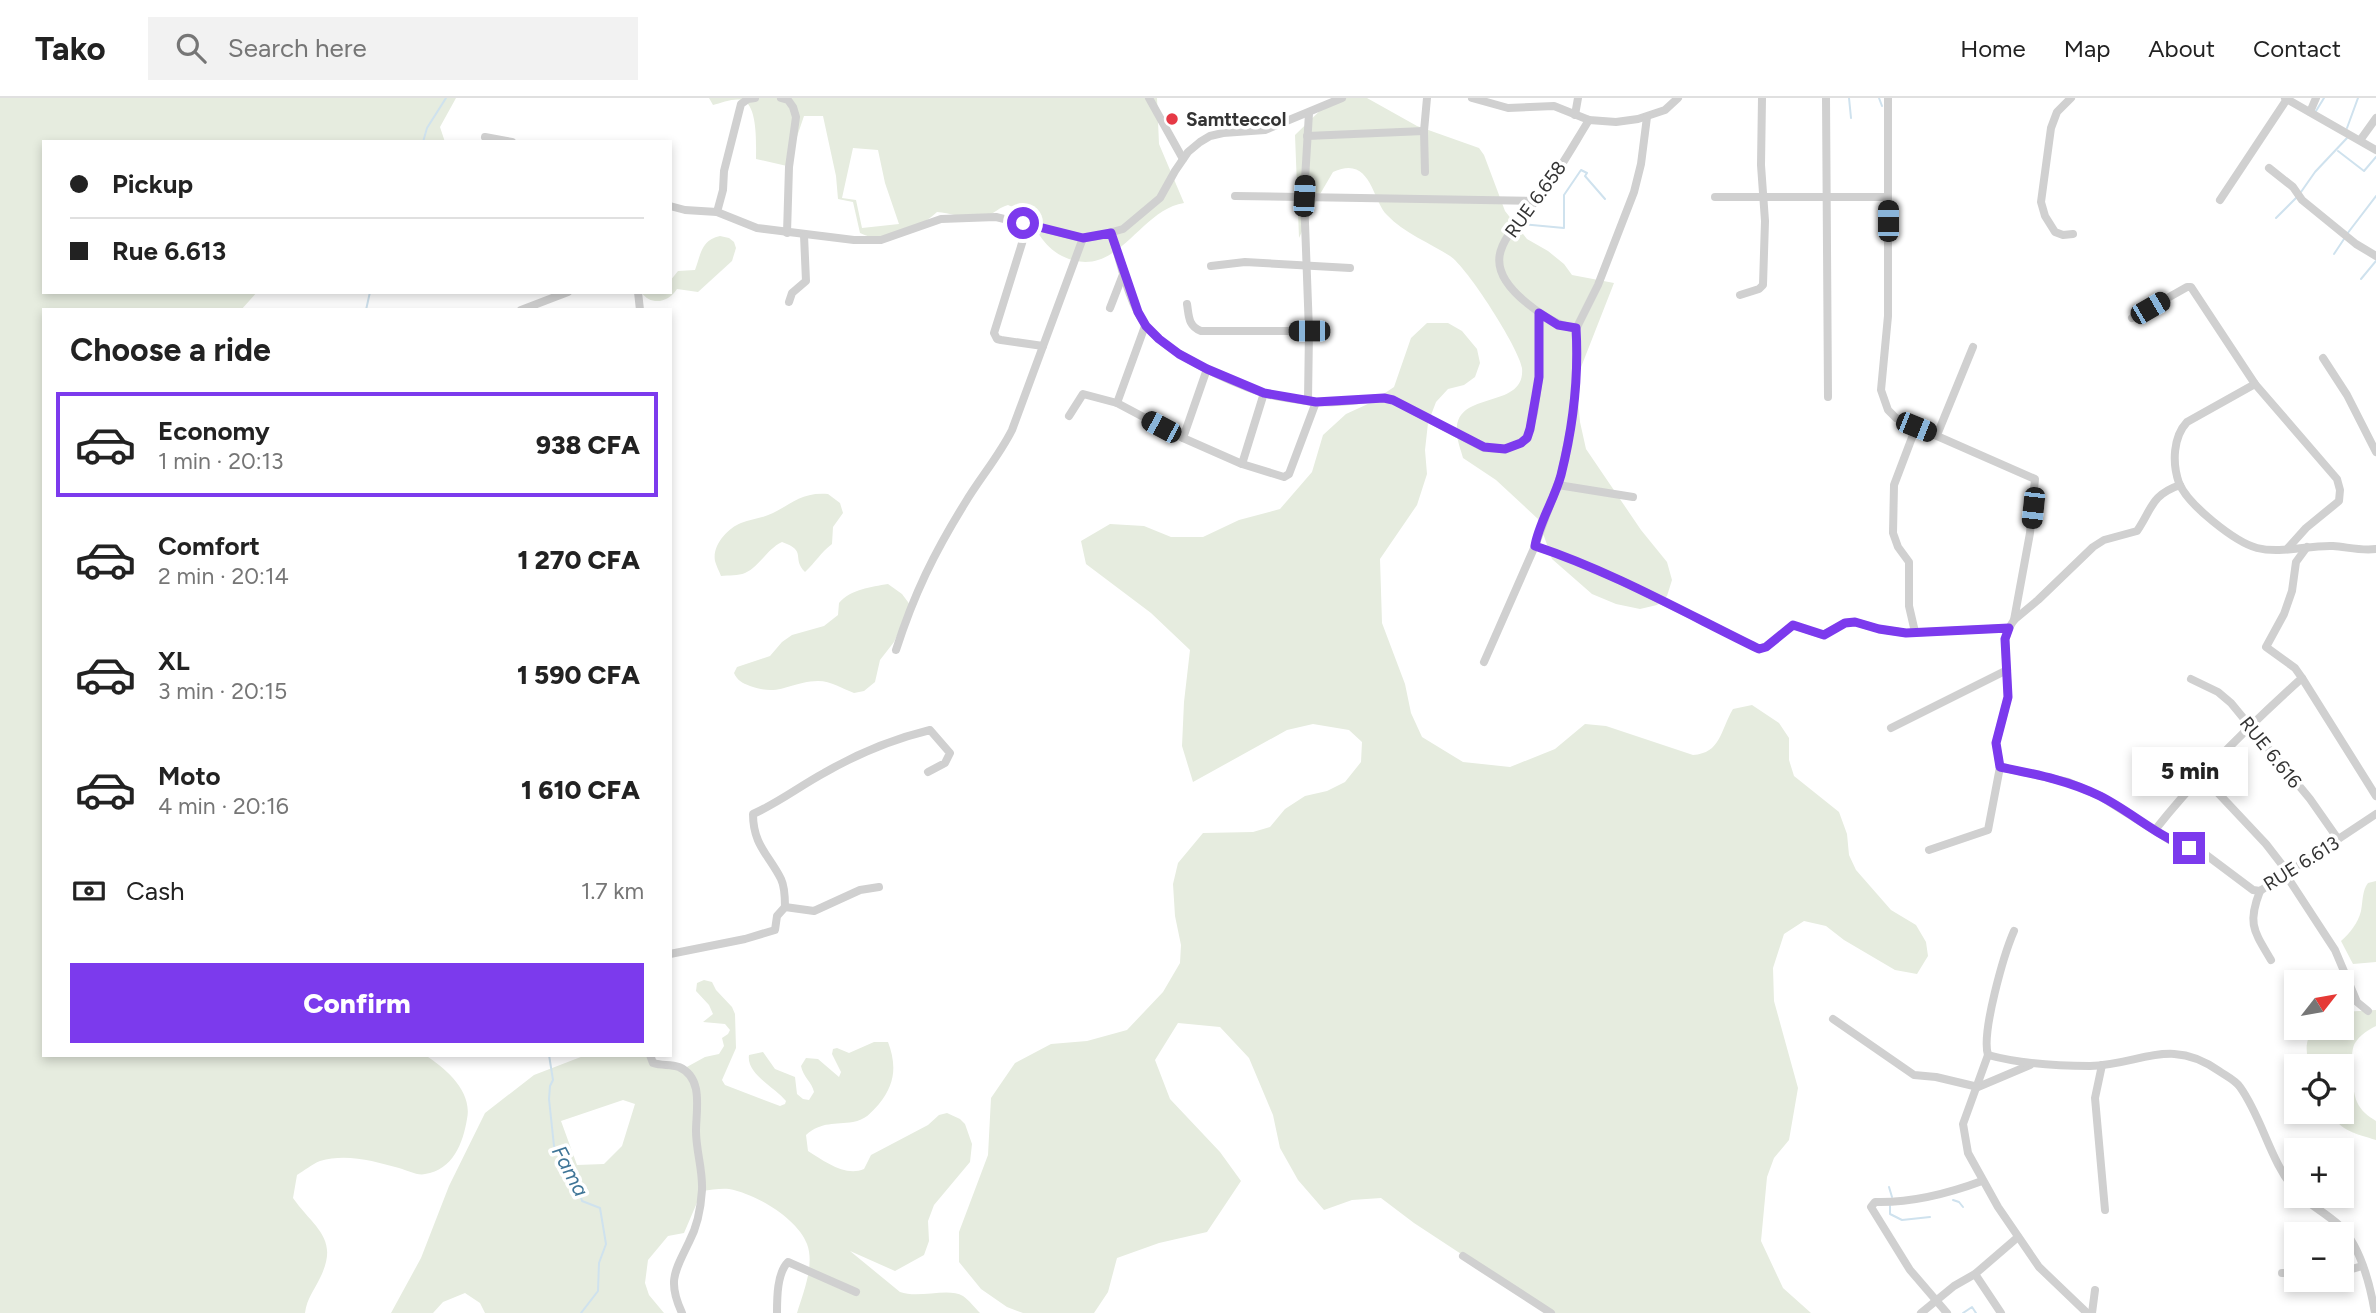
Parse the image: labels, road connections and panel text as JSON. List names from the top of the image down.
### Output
{
  "streets": {
    "street": ["RUE 6.658", "RUE 6.616", "RUE 6.613"]
  },
  "crossings": [
    ["RUE 6.616", "RUE 6.613"]
  ],
  "water": ["Fama"],
  "places": ["Samtteccol"],
  "north": "top right",
  "page": {
    "header": "Tako",
    "search": "Search here",
    "nav": [
      "Home",
      "Map",
      "About",
      "Contact"
    ],
    "banner": ["Pickup", "Rue 6.613"],
    "heading": "Choose a ride",
    "list": [
      {
        "name": "Economy",
        "note": "1 min · 20:13",
        "value": "938 CFA"
      },
      {
        "name": "Comfort",
        "note": "2 min · 20:14",
        "value": "1 270 CFA"
      },
      {
        "name": "XL",
        "note": "3 min · 20:15",
        "value": "1 590 CFA"
      },
      {
        "name": "Moto",
        "note": "4 min · 20:16",
        "value": "1 610 CFA"
      }
    ],
    "bubble": "5 min",
    "pay": ["Cash", "1.7 km"],
    "buttons": "Confirm",
    "map_buttons": ["+", "−"]
  }
}
